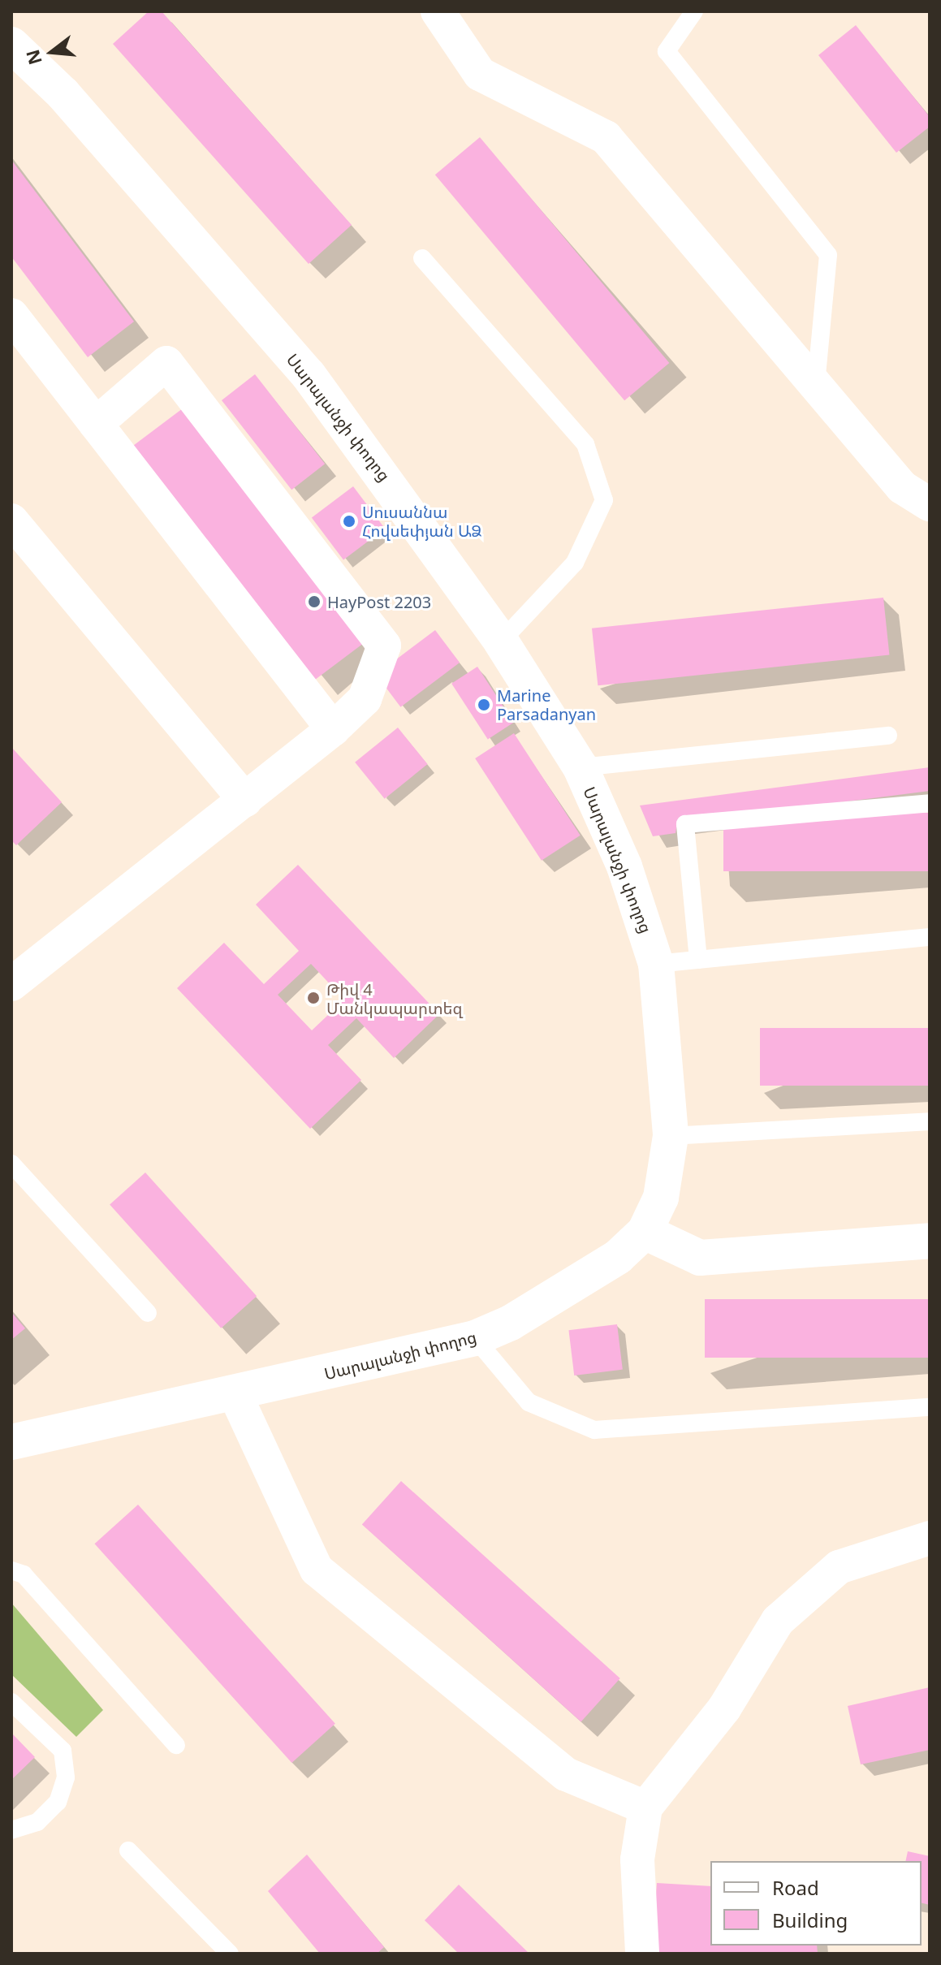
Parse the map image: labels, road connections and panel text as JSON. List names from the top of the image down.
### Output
{
  "streets": {
    "street": ["Սարալանջի փողոց"]
  },
  "places": [
    "Սուսաննա Հովսեփյան ԱՁ",
    "HayPost 2203",
    "Marine Parsadanyan",
    "Թիվ 4 Մանկապարտեզ"
  ],
  "legend": ["Road", "Building"],
  "north": "left"
}
